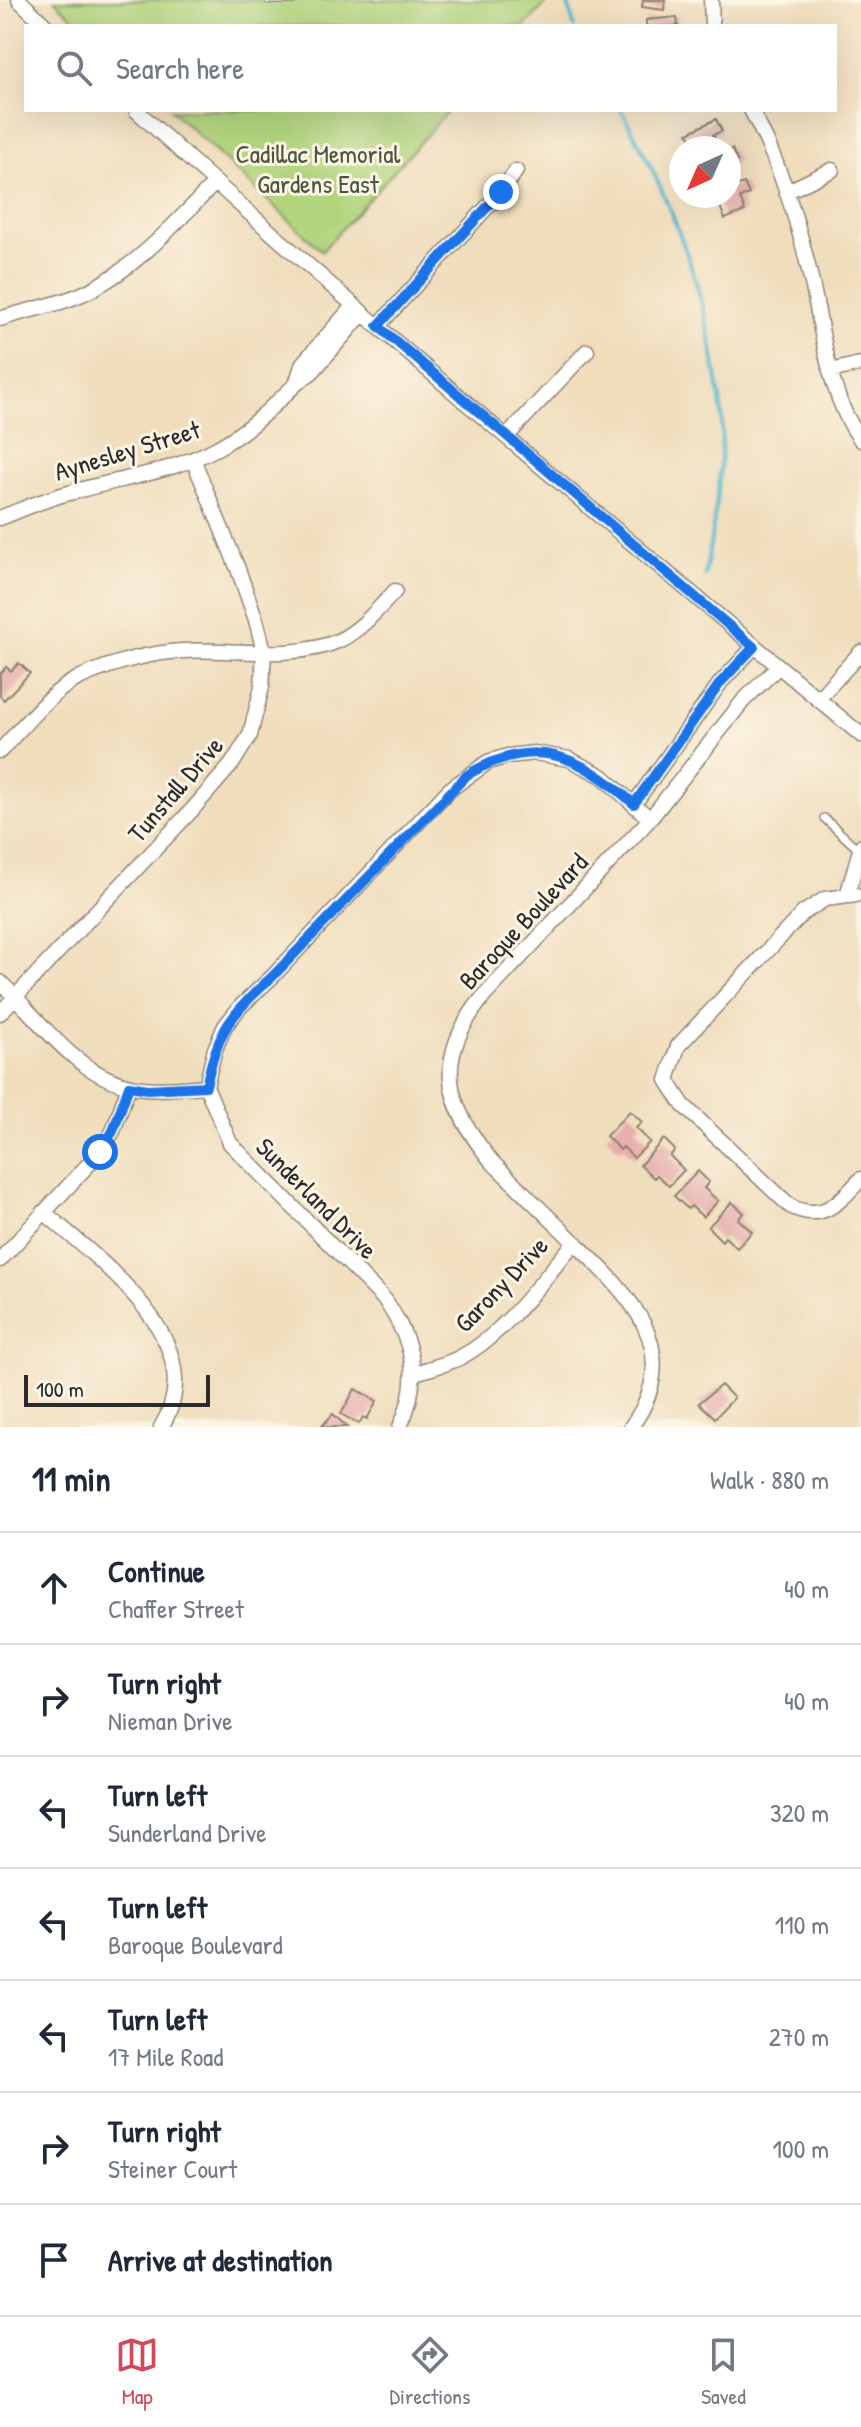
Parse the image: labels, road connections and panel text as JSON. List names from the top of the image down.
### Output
{
  "streets": {
    "street": [
      "Aynesley Street",
      "Tunstall Drive",
      "Baroque Boulevard",
      "Sunderland Drive",
      "Garony Drive"
    ]
  },
  "crossings": [
    ["Aynesley Street", "Tunstall Drive"],
    ["Baroque Boulevard", "Garony Drive"],
    ["Sunderland Drive", "Garony Drive"]
  ],
  "parks": ["Cadillac Memorial Gardens East"],
  "scale_bar": "100 m",
  "north": "bottom left",
  "page": {
    "search": "Search here",
    "scale": "100 m",
    "heading": ["11 min", "Walk · 880 m"],
    "list": [
      ["Continue", "Chaffer Street", "40 m"],
      ["Turn right", "Nieman Drive", "40 m"],
      ["Turn left", "Sunderland Drive", "320 m"],
      ["Turn left", "Baroque Boulevard", "110 m"],
      ["Turn left", "17 Mile Road", "270 m"],
      ["Turn right", "Steiner Court", "100 m"],
      "Arrive at destination"
    ],
    "nav": ["Map", "Directions", "Saved"]
  }
}
